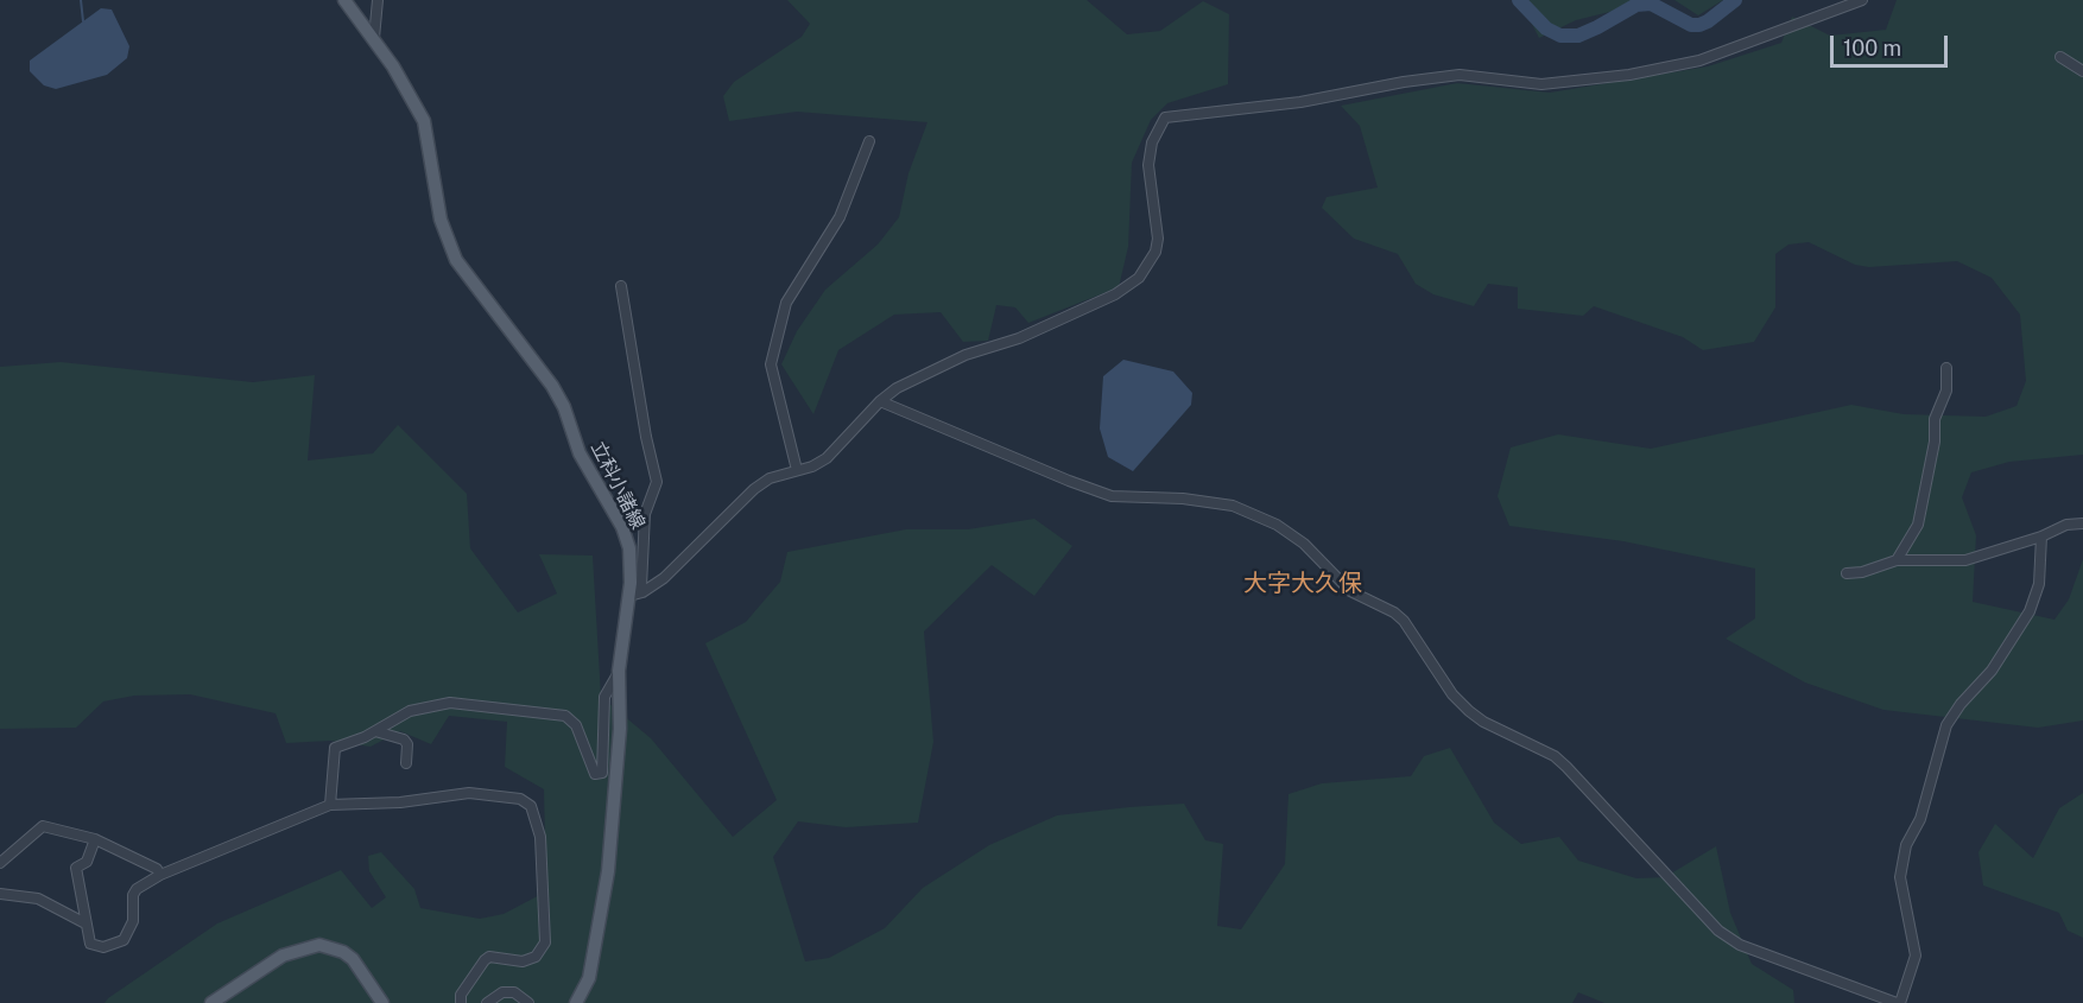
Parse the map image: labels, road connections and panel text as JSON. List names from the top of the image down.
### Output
{
  "streets": {
    "main road": ["立科小諸線"]
  },
  "districts": ["大字大久保"],
  "scale_bar": "100 m"
}
